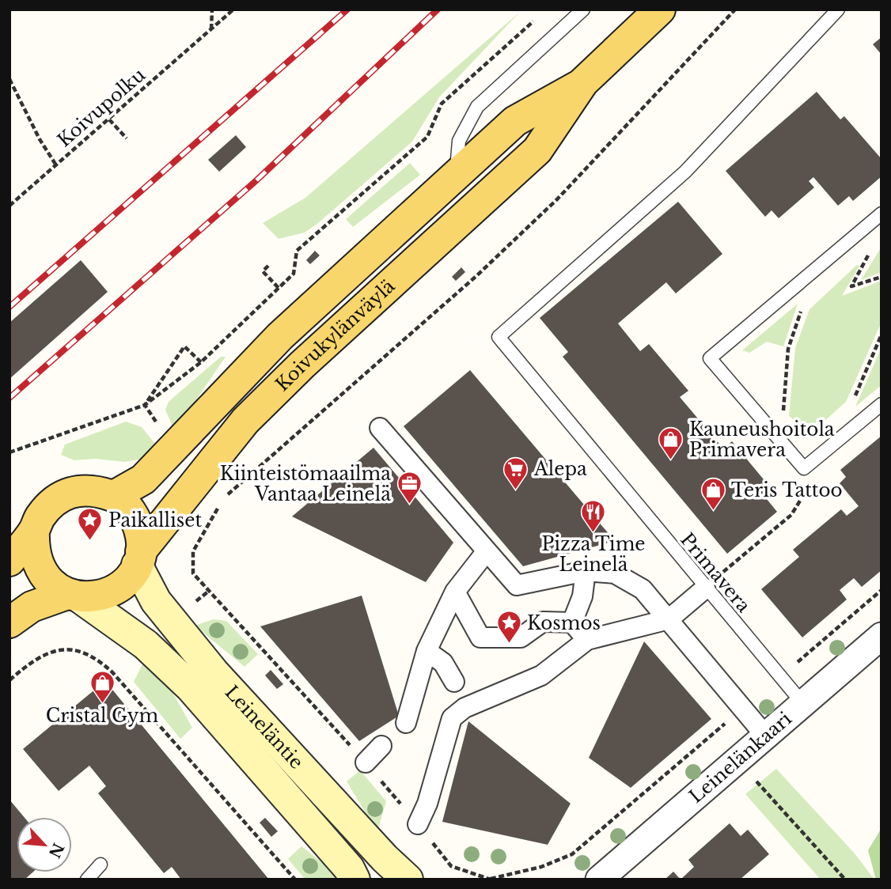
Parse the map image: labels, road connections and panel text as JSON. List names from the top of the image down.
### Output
{
  "streets": {
    "main road": ["Koivukylänväylä", "Leineläntie"],
    "street": ["Leinelänkaari"],
    "lane": ["Primavera"],
    "path": ["Koivupolku"]
  },
  "crossings": [
    ["Koivukylänväylä", "Leineläntie"],
    ["Primavera", "Leinelänkaari"]
  ],
  "places": {
    "shop": ["Kauneushoitola Primavera", "Teris Tattoo", "Cristal Gym"],
    "supermarket": ["Alepa"],
    "office": ["Kiinteistömaailma Vantaa Leinelä"],
    "restaurant": ["Pizza Time Leinelä"],
    "place": ["Paikalliset", "Kosmos"]
  },
  "north": "bottom right"
}
